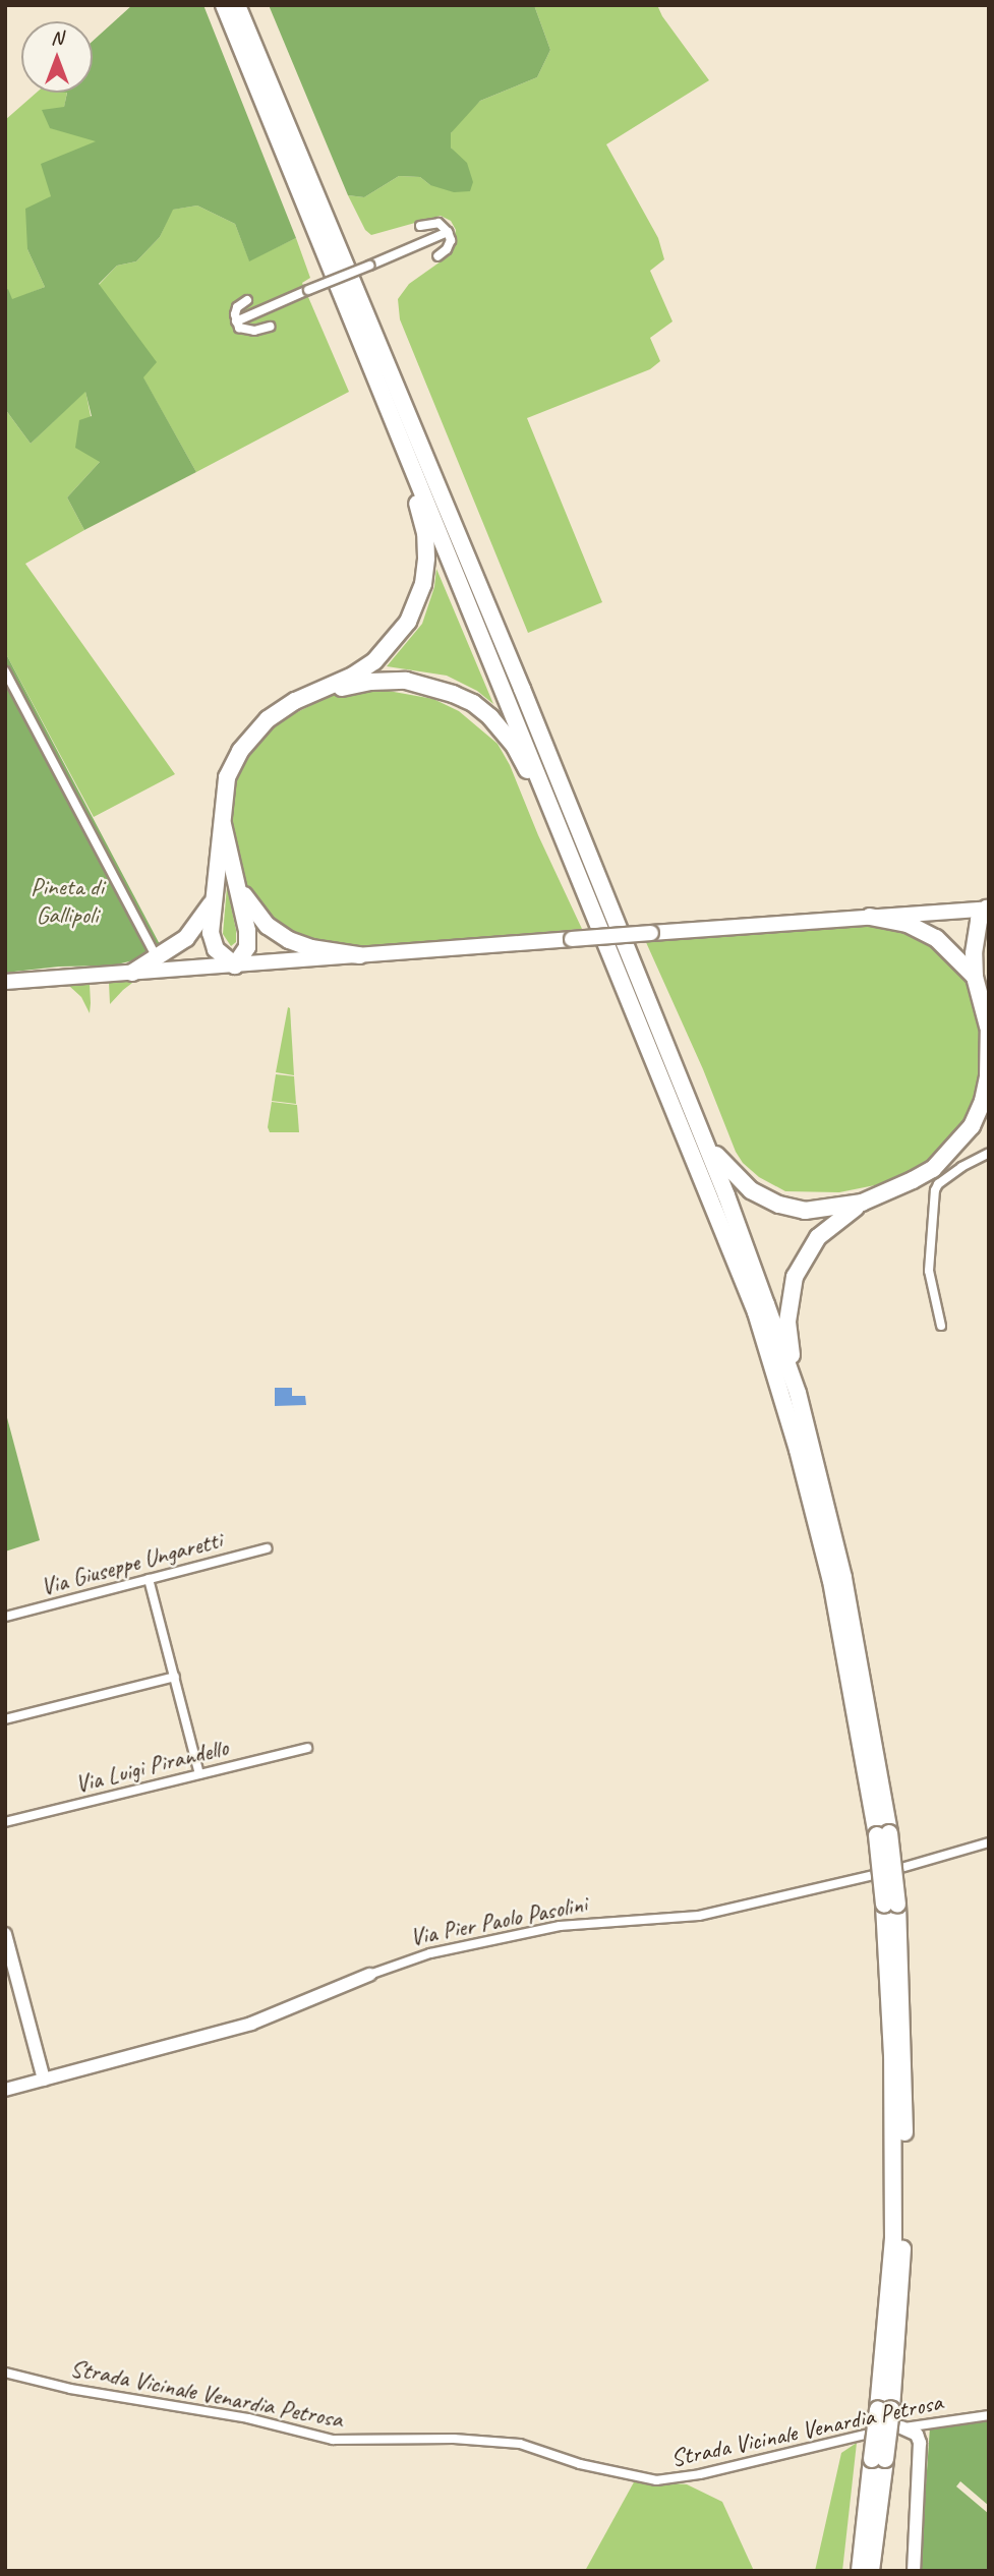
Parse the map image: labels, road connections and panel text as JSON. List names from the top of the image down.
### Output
{
  "streets": {
    "street": [
      "Via Giuseppe Ungaretti",
      "Via Luigi Pirandello",
      "Via Pier Paolo Pasolini",
      "Strada Vicinale Venardia Petrosa"
    ]
  },
  "parks": ["Pineta di Gallipoli"],
  "north": "top"
}
